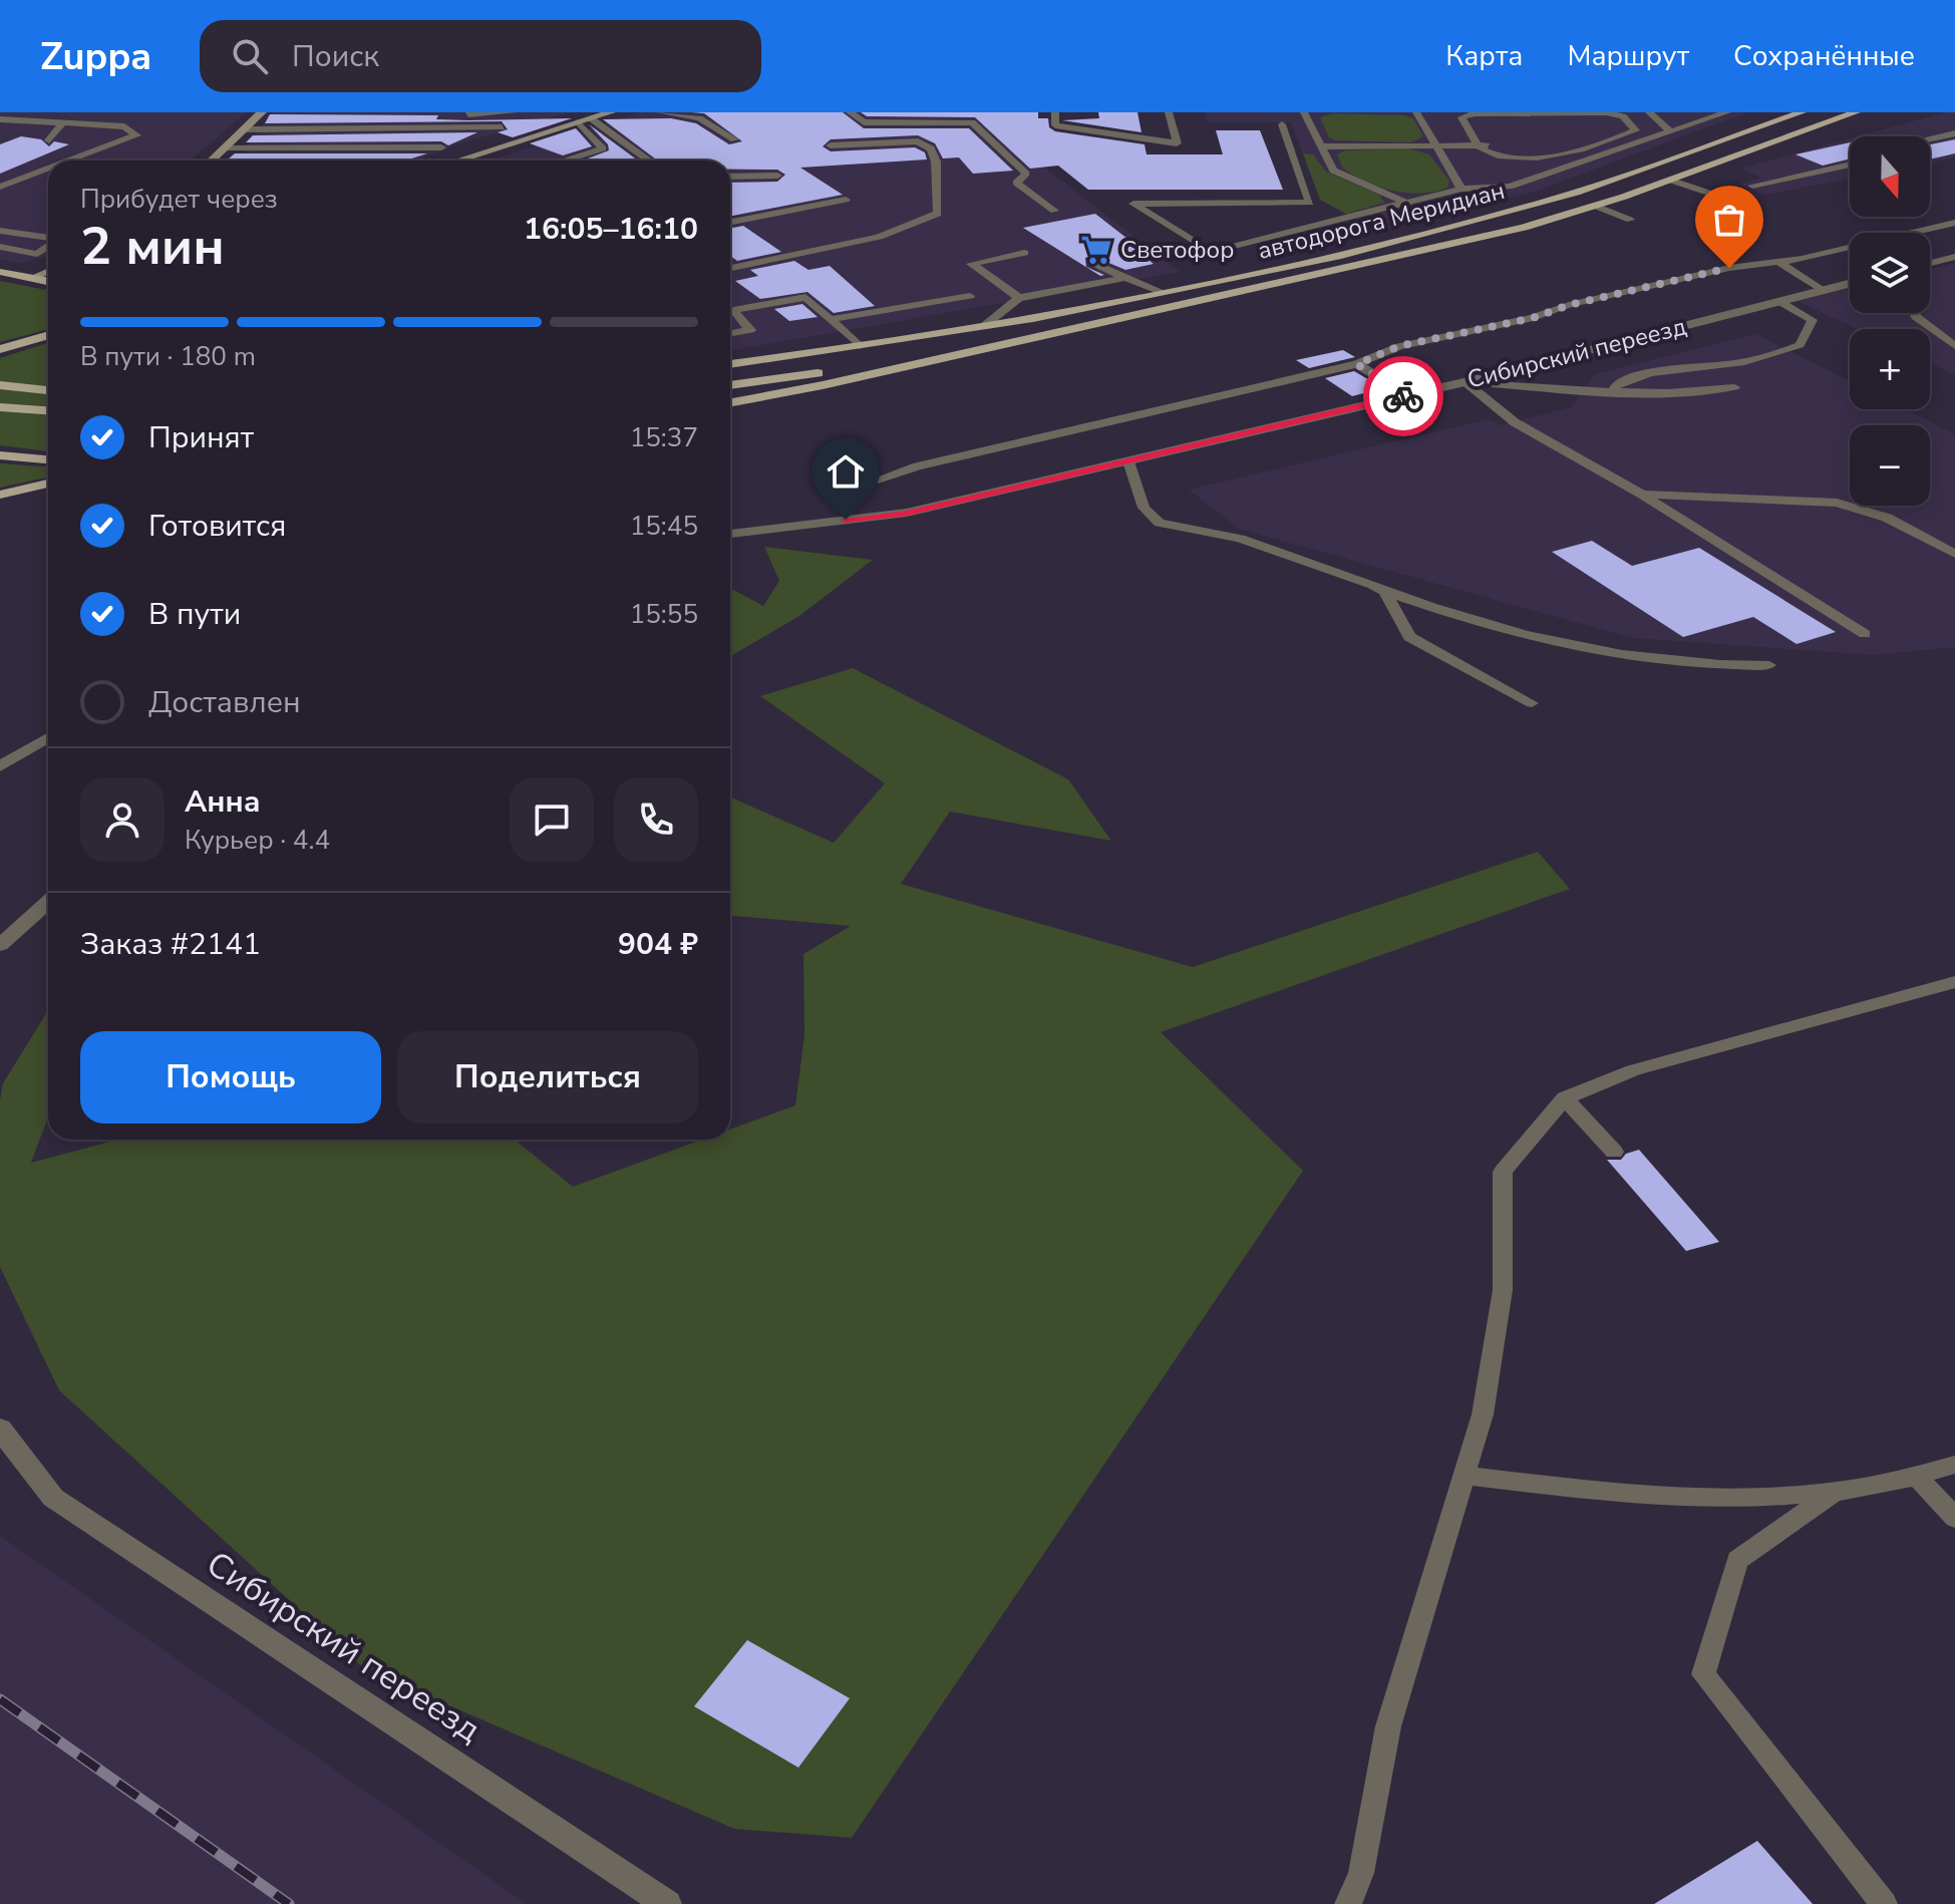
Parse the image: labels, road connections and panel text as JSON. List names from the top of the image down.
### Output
{
  "streets": {
    "main road": ["автодорога Меридиан"],
    "street": ["Сибирский переезд"]
  },
  "places": {
    "supermarket": ["Светофор"]
  },
  "north": "bottom",
  "page": {
    "header": "Zuppa",
    "search": "Поиск",
    "nav": ["Карта", "Маршрут", "Сохранённые"],
    "map_buttons": ["+", "−"],
    "heading": ["2 мин", "Прибудет через", "16:05–16:10"],
    "panel": [
      "Анна",
      "Курьер · 4.4",
      "Заказ #2141",
      "904 ₽"
    ],
    "bar": "В пути · 180 m",
    "list": [
      ["Принят", "15:37"],
      ["Готовится", "15:45"],
      ["В пути", "15:55"],
      "Доставлен"
    ],
    "buttons": ["Помощь", "Поделиться"]
  }
}
